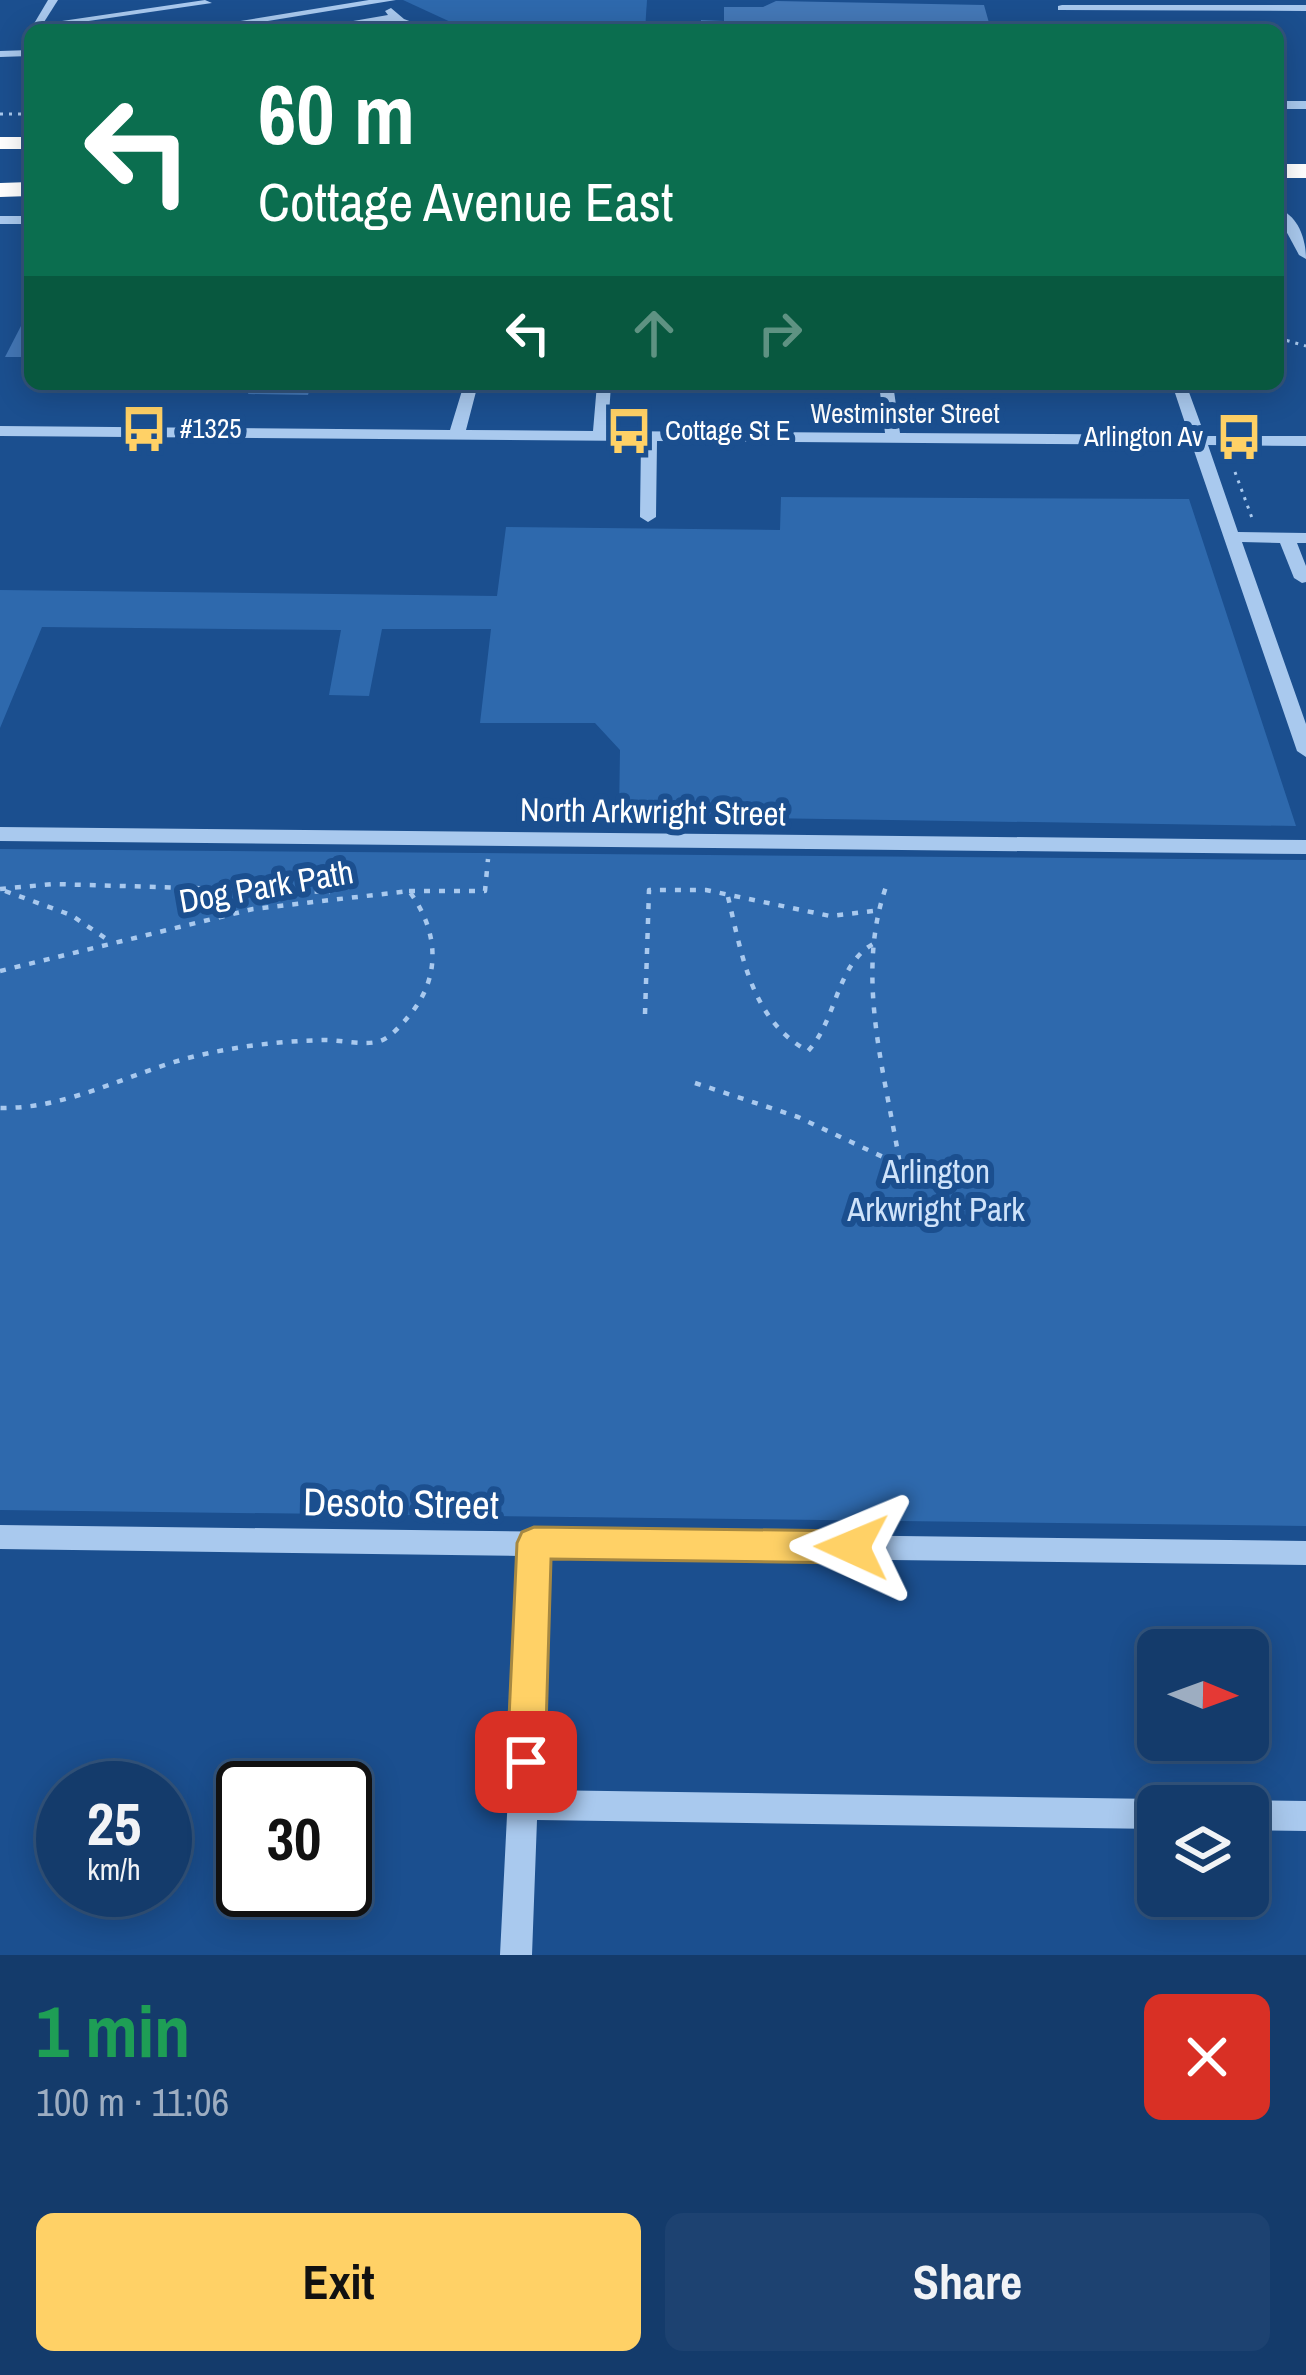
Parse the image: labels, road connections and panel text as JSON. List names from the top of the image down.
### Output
{
  "streets": {
    "street": ["Westminster Street", "North Arkwright Street", "Desoto Street"],
    "path": ["Dog Park Path"]
  },
  "crossings": [
    ["North Arkwright Street", "Dog Park Path"]
  ],
  "parks": ["Arlington Arkwright Park"],
  "places": {
    "bus stop": ["#1325", "Cottage St E", "Arlington Av"]
  },
  "north": "right",
  "page": {
    "turn": ["60 m", "Cottage Avenue East"],
    "speed": "25 km/h",
    "limit": "30",
    "heading": ["1 min", "100 m · 11:06"],
    "buttons": ["Exit", "Share"]
  }
}
